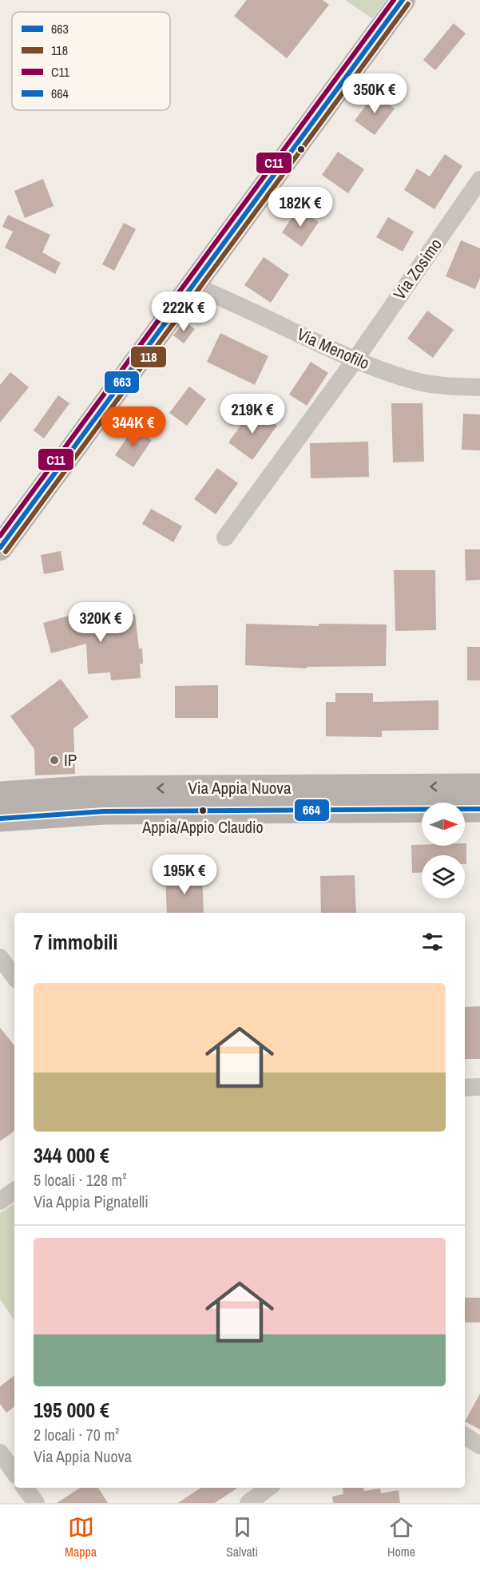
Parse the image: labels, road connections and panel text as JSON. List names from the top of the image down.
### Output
{
  "streets": {
    "main road": ["Via Appia Nuova"],
    "street": ["Via Zosimo", "Via Menofilo"]
  },
  "crossings": [
    ["Via Zosimo", "Via Menofilo"]
  ],
  "places": ["IP", "Appia/Appio Claudio"],
  "lines": [
    "transit line 663",
    "transit line C11",
    "transit line 118",
    "transit line 664"
  ],
  "legend": [
    "663",
    "118",
    "C11",
    "664"
  ],
  "north": "right",
  "page": {
    "price": [
      "350K €",
      "182K €",
      "222K €",
      "219K €",
      "344K €",
      "320K €",
      "195K €"
    ],
    "heading": "7 immobili",
    "list": [
      {
        "name": "344 000 €",
        "note": "5 locali · 128 m² · Via Appia Pignatelli"
      },
      {
        "name": "195 000 €",
        "note": "2 locali · 70 m² · Via Appia Nuova"
      }
    ],
    "tabs": ["Mappa", "Salvati", "Home"]
  }
}
